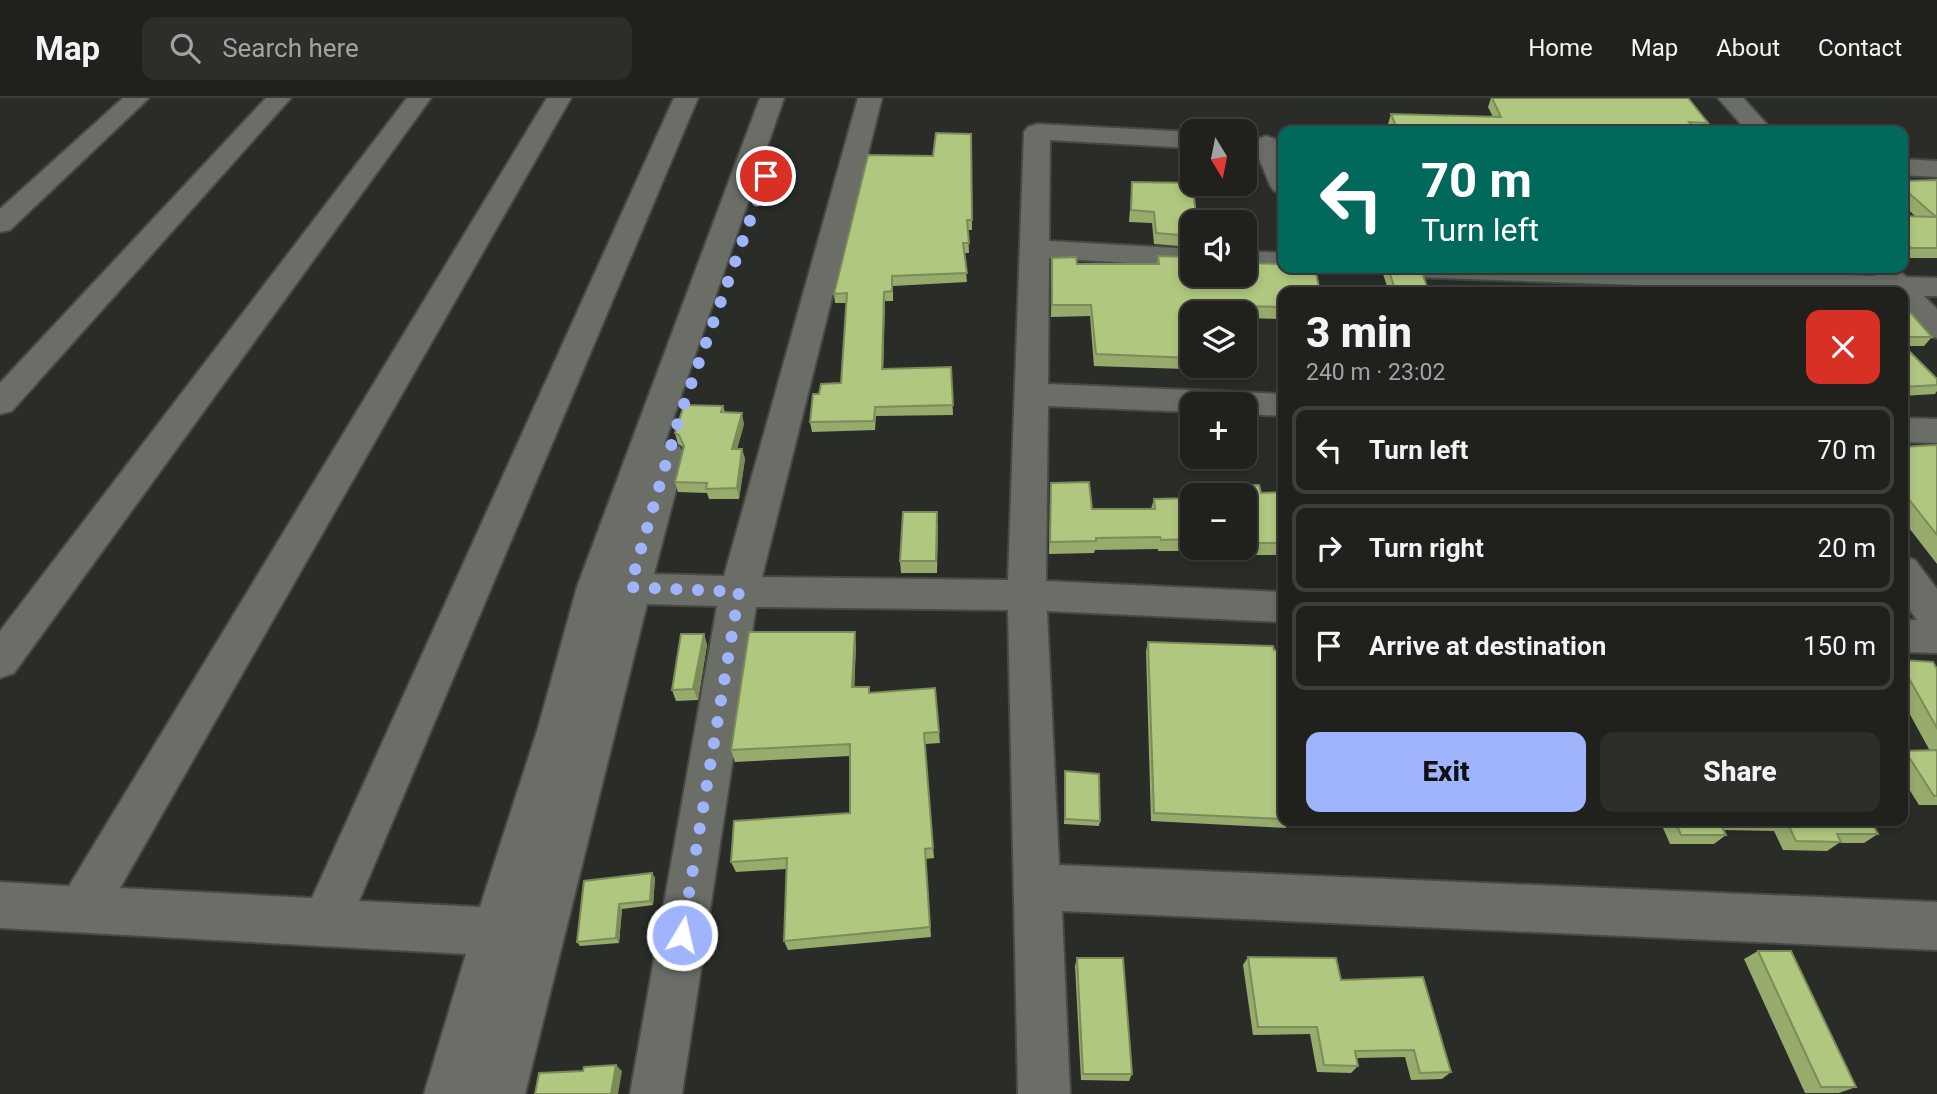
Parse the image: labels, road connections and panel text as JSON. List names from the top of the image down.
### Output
{
  "north": "bottom",
  "page": {
    "header": "Map",
    "search": "Search here",
    "nav": [
      "Home",
      "Map",
      "About",
      "Contact"
    ],
    "map_buttons": ["+", "−"],
    "turn": ["70 m", "Turn left"],
    "heading": ["3 min", "240 m · 23:02"],
    "list": [
      {
        "name": "Turn left",
        "value": "70 m"
      },
      {
        "name": "Turn right",
        "value": "20 m"
      },
      {
        "name": "Arrive at destination",
        "value": "150 m"
      }
    ],
    "buttons": ["Exit", "Share"]
  }
}
